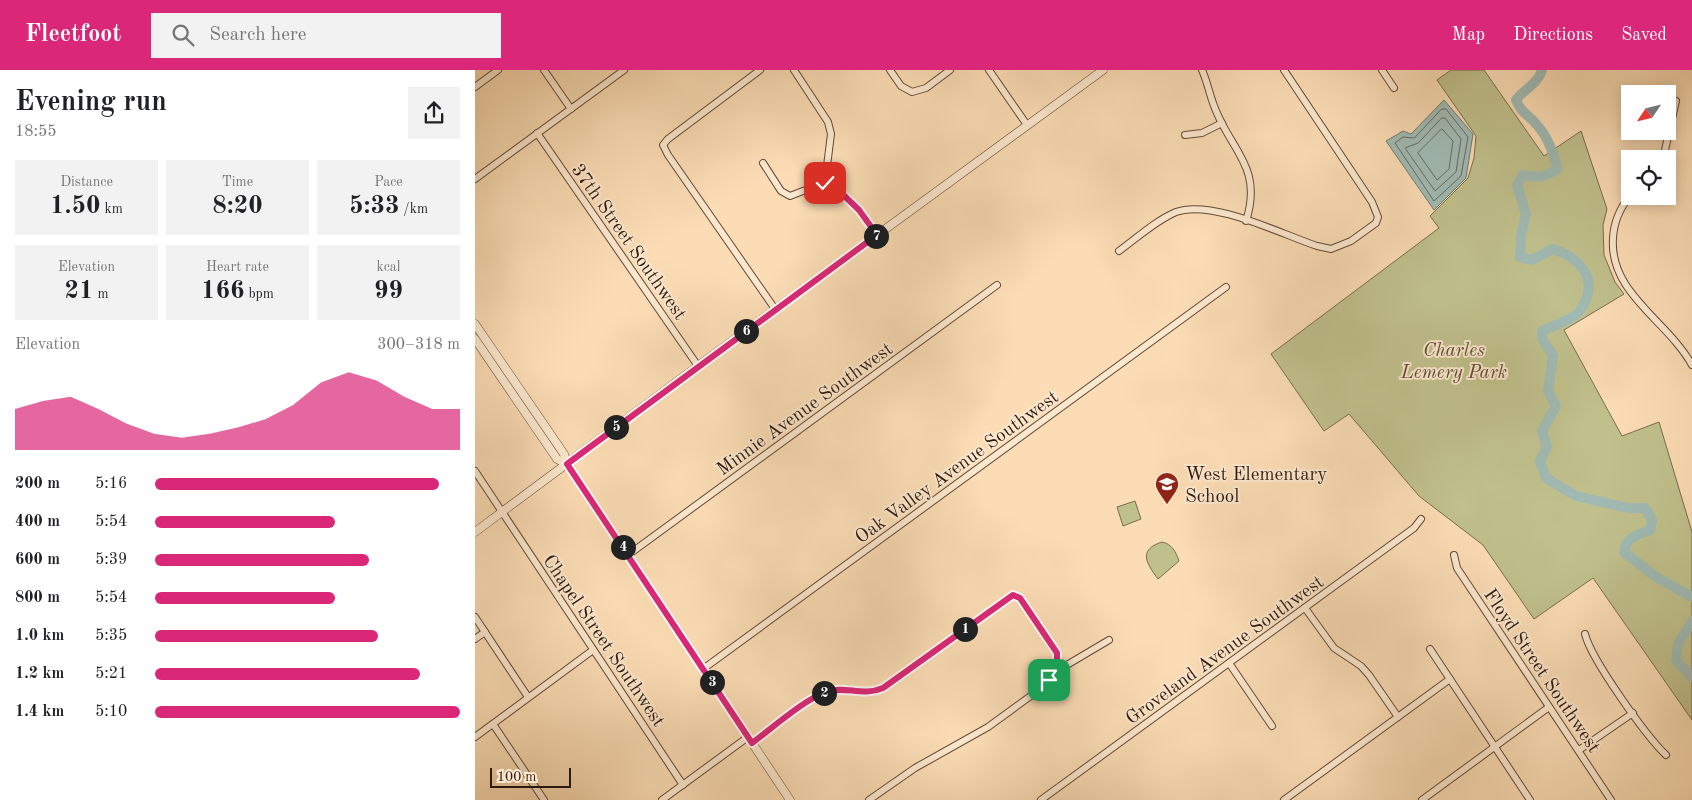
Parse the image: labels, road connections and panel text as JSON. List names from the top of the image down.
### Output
{
  "streets": {
    "street": [
      "37th Street Southwest",
      "Minnie Avenue Southwest",
      "Oak Valley Avenue Southwest",
      "Chapel Street Southwest",
      "Groveland Avenue Southwest",
      "Floyd Street Southwest"
    ]
  },
  "parks": ["Charles Lemery Park"],
  "places": {
    "school or university": ["West Elementary School"]
  },
  "scale_bar": "100 m",
  "north": "bottom left",
  "page": {
    "header": "Fleetfoot",
    "search": "Search here",
    "nav": ["Map", "Directions", "Saved"],
    "heading": ["Evening run", "18:55"],
    "stats": [
      ["Distance", "1.50 km"],
      ["Time", "8:20"],
      ["Pace", "5:33 /km"],
      ["Elevation", "21 m"],
      ["Heart rate", "166 bpm"],
      ["kcal", "99"]
    ],
    "pins": [
      "7",
      "6",
      "5",
      "4",
      "1",
      "3",
      "2"
    ],
    "chart": ["Elevation", "300–318 m"],
    "list": [
      {
        "name": "200 m",
        "note": "5:16"
      },
      {
        "name": "400 m",
        "note": "5:54"
      },
      {
        "name": "600 m",
        "note": "5:39"
      },
      {
        "name": "800 m",
        "note": "5:54"
      },
      {
        "name": "1.0 km",
        "note": "5:35"
      },
      {
        "name": "1.2 km",
        "note": "5:21"
      },
      {
        "name": "1.4 km",
        "note": "5:10"
      }
    ],
    "scale": "100 m"
  }
}
